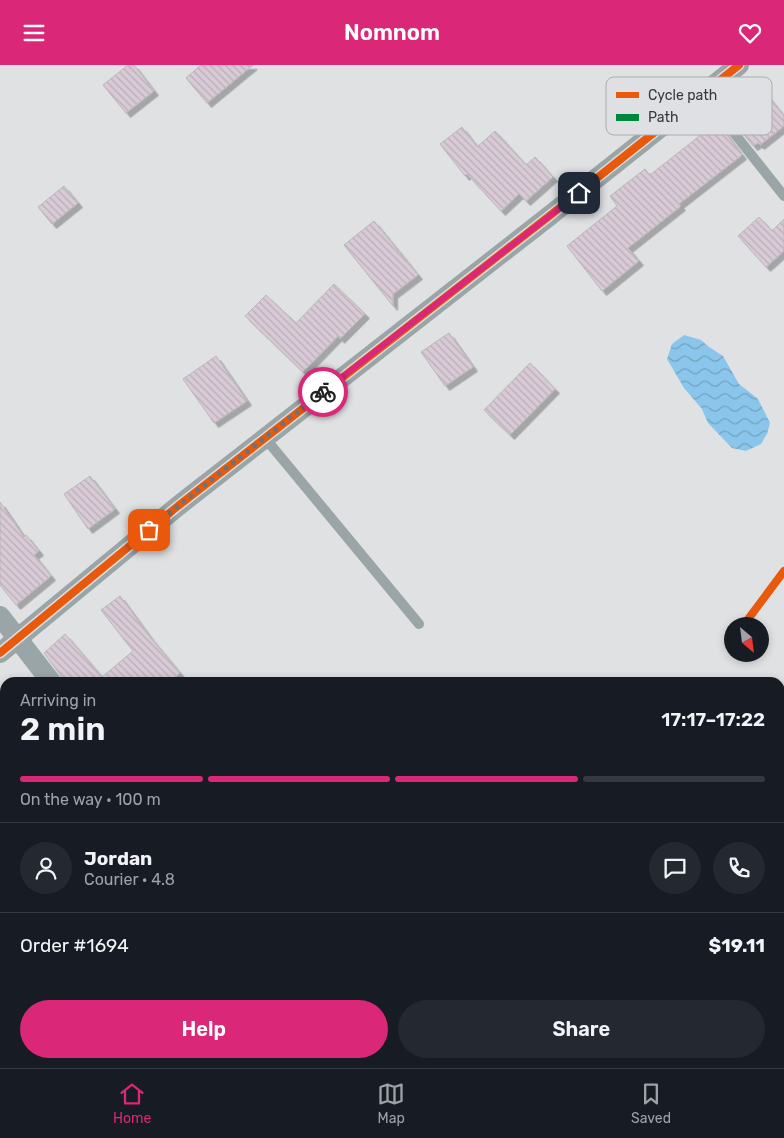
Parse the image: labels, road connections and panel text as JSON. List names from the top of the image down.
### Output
{
  "legend": ["Cycle path", "Path"],
  "north": "bottom right",
  "page": {
    "header": "Nomnom",
    "heading": ["2 min", "Arriving in", "17:17–17:22"],
    "panel": [
      "Jordan",
      "Courier · 4.8",
      "Order #1694",
      "$19.11"
    ],
    "bar": "On the way · 100 m",
    "buttons": ["Help", "Share"],
    "tabs": ["Home", "Map", "Saved"]
  }
}
